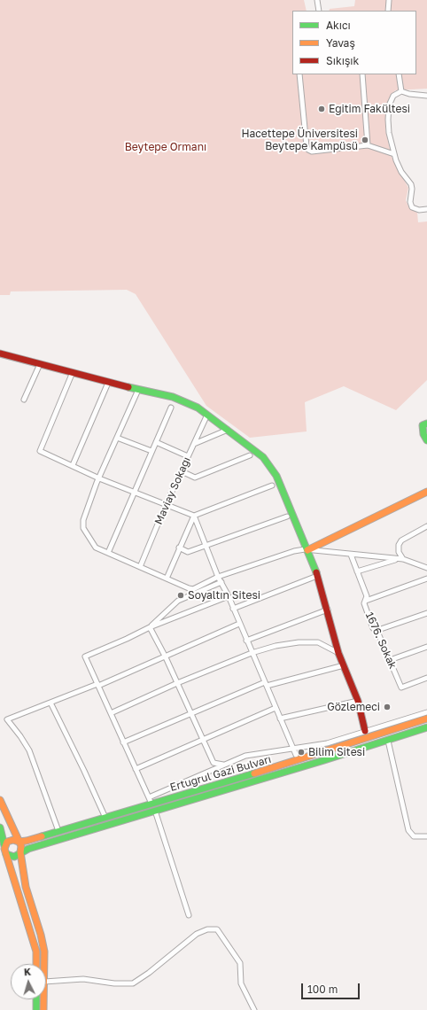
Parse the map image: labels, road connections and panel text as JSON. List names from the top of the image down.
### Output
{
  "streets": {
    "main road": ["Ertuğrul Gazi Bulvarı"],
    "street": ["Maviay Sokağı", "1676. Sokak"]
  },
  "parks": ["Beytepe Ormanı"],
  "places": [
    "Eğitim Fakültesi",
    "Hacettepe Üniversitesi Beytepe Kampüsü",
    "Soyaltın Sitesi",
    "Gözlemeci",
    "Bilim Sitesi"
  ],
  "legend": ["Akıcı", "Yavaş", "Sıkışık"],
  "scale_bar": "100 m",
  "north": "top"
}
